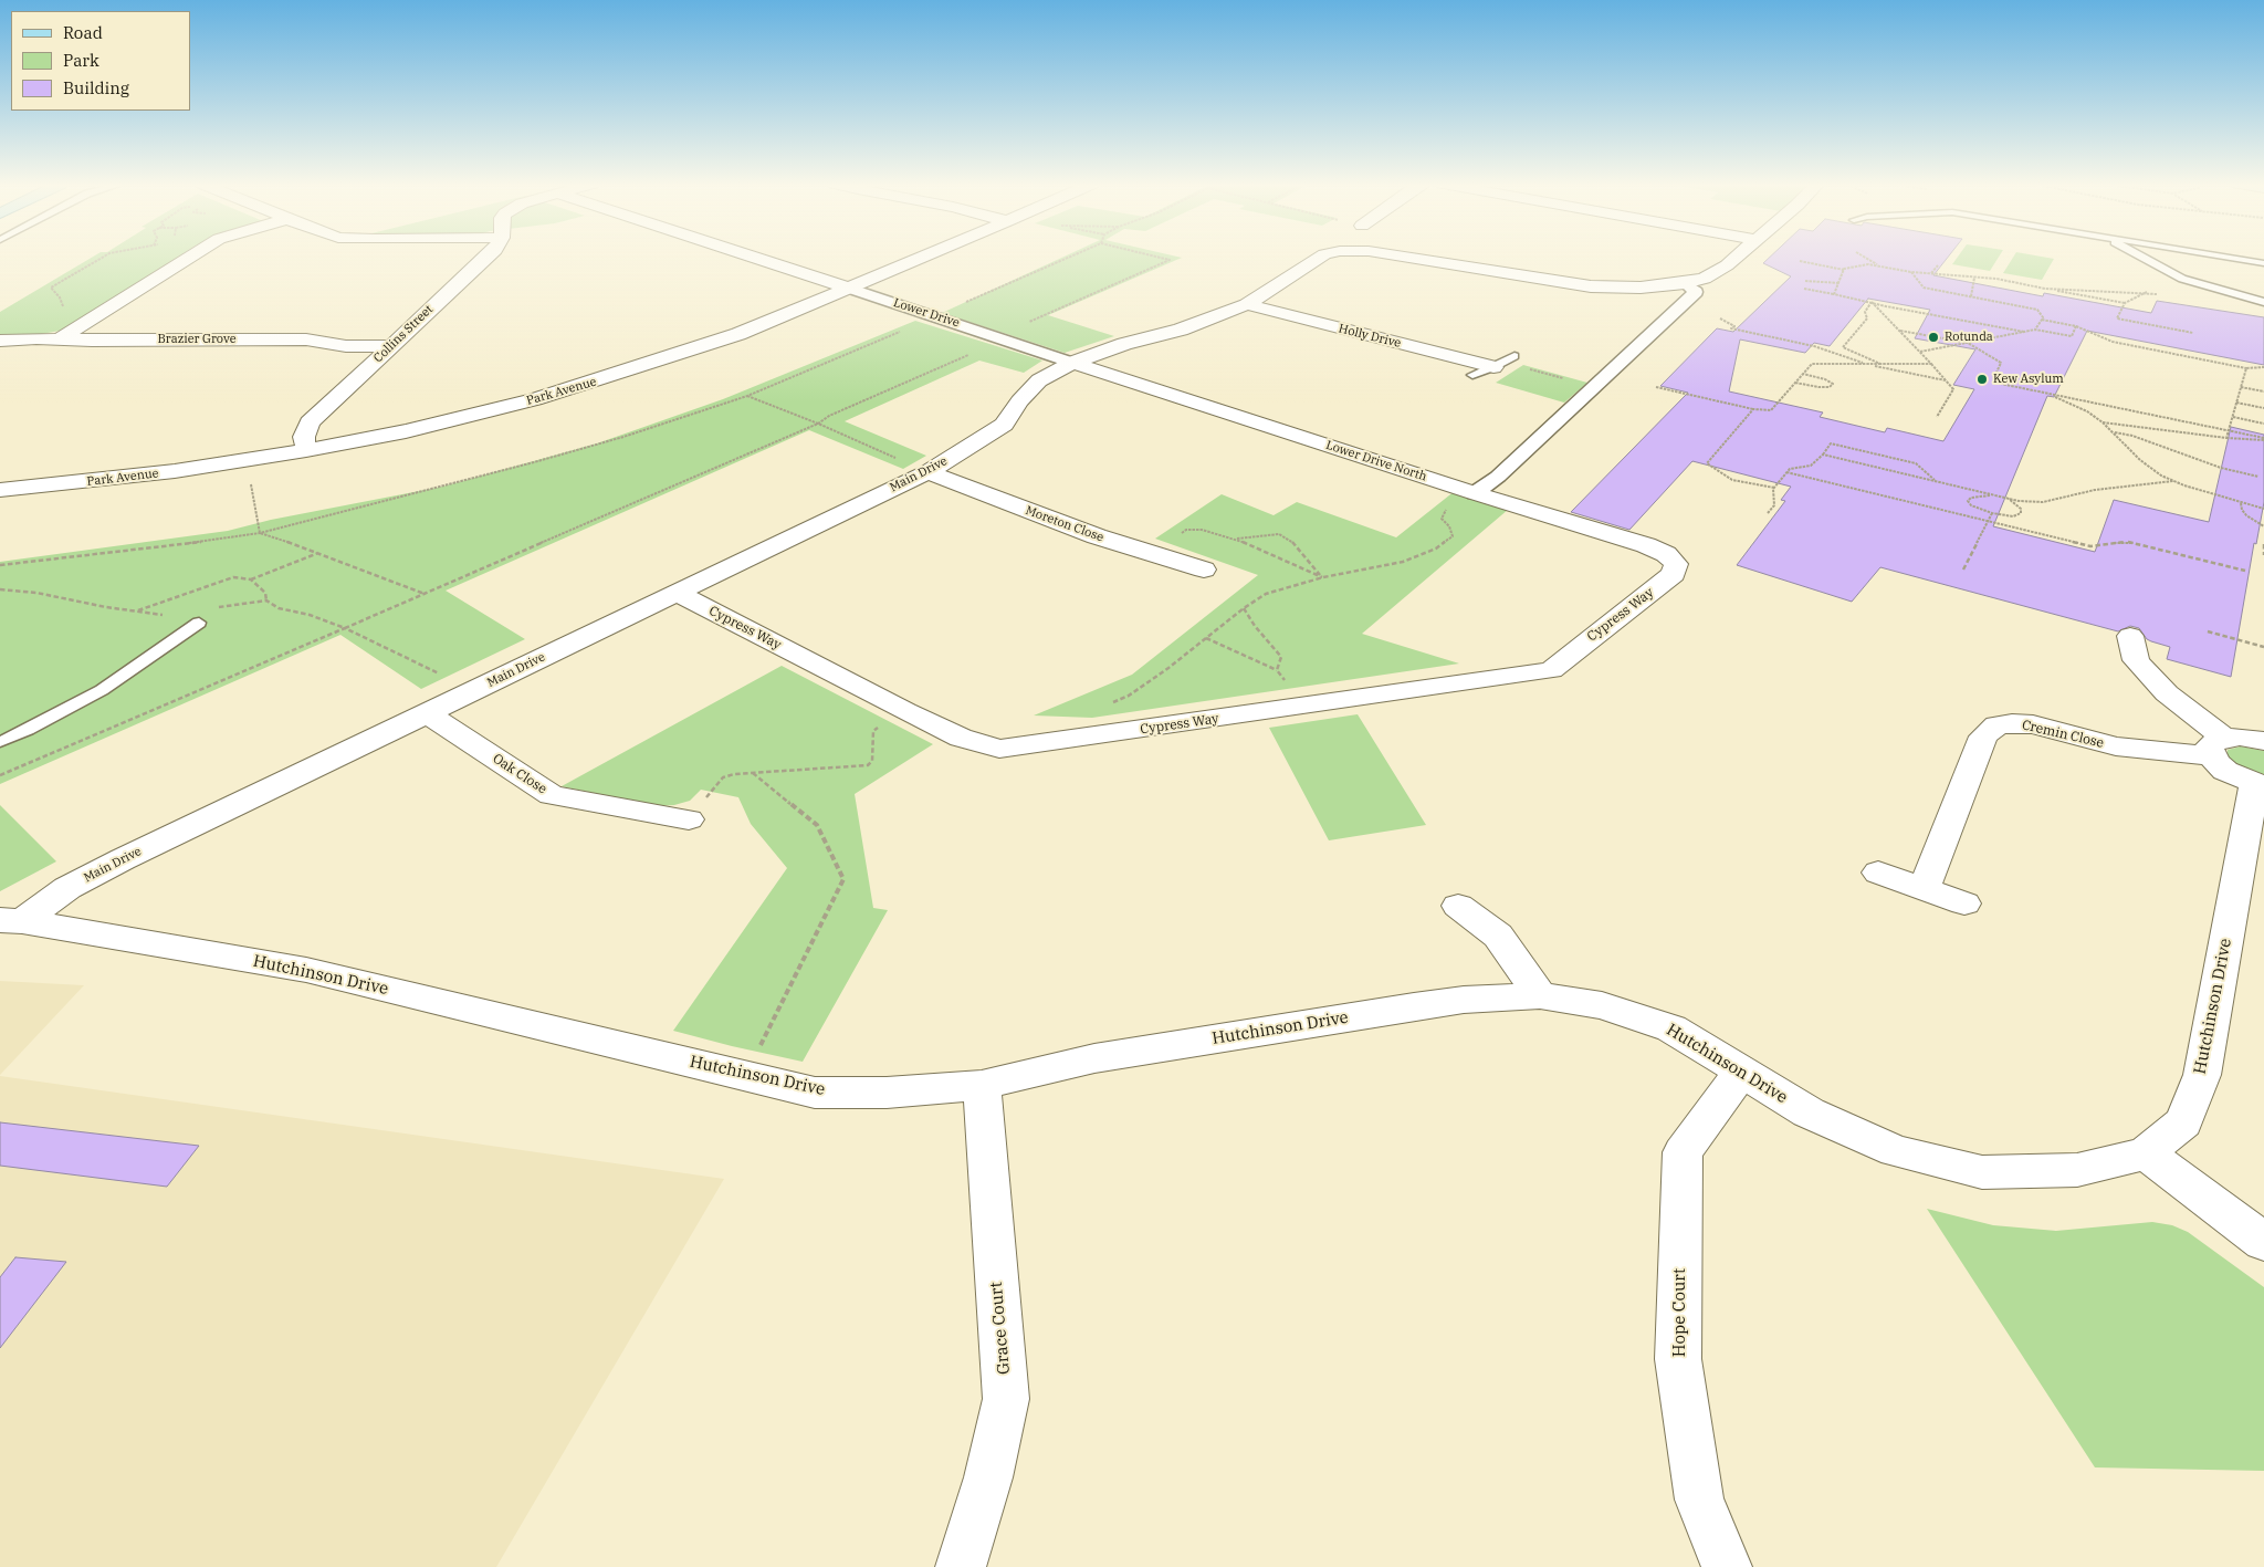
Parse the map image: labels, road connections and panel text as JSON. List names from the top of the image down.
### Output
{
  "streets": {
    "street": [
      "Lower Drive",
      "Collins Street",
      "Holly Drive",
      "Brazier Grove",
      "Park Avenue",
      "Lower Drive North",
      "Main Drive",
      "Moreton Close",
      "Cypress Way",
      "Cremin Close",
      "Oak Close",
      "Hutchinson Drive",
      "Hope Court",
      "Grace Court"
    ]
  },
  "crossings": [
    ["Lower Drive", "Park Avenue"],
    ["Lower Drive", "Lower Drive North"],
    ["Lower Drive", "Main Drive"],
    ["Collins Street", "Brazier Grove"],
    ["Collins Street", "Park Avenue"],
    ["Holly Drive", "Main Drive"],
    ["Lower Drive North", "Main Drive"],
    ["Lower Drive North", "Cypress Way"],
    ["Main Drive", "Moreton Close"],
    ["Main Drive", "Cypress Way"],
    ["Main Drive", "Oak Close"],
    ["Main Drive", "Hutchinson Drive"],
    ["Hutchinson Drive", "Hope Court"],
    ["Hutchinson Drive", "Grace Court"]
  ],
  "places": ["Rotunda", "Kew Asylum"],
  "legend": ["Road", "Park", "Building"]
}
